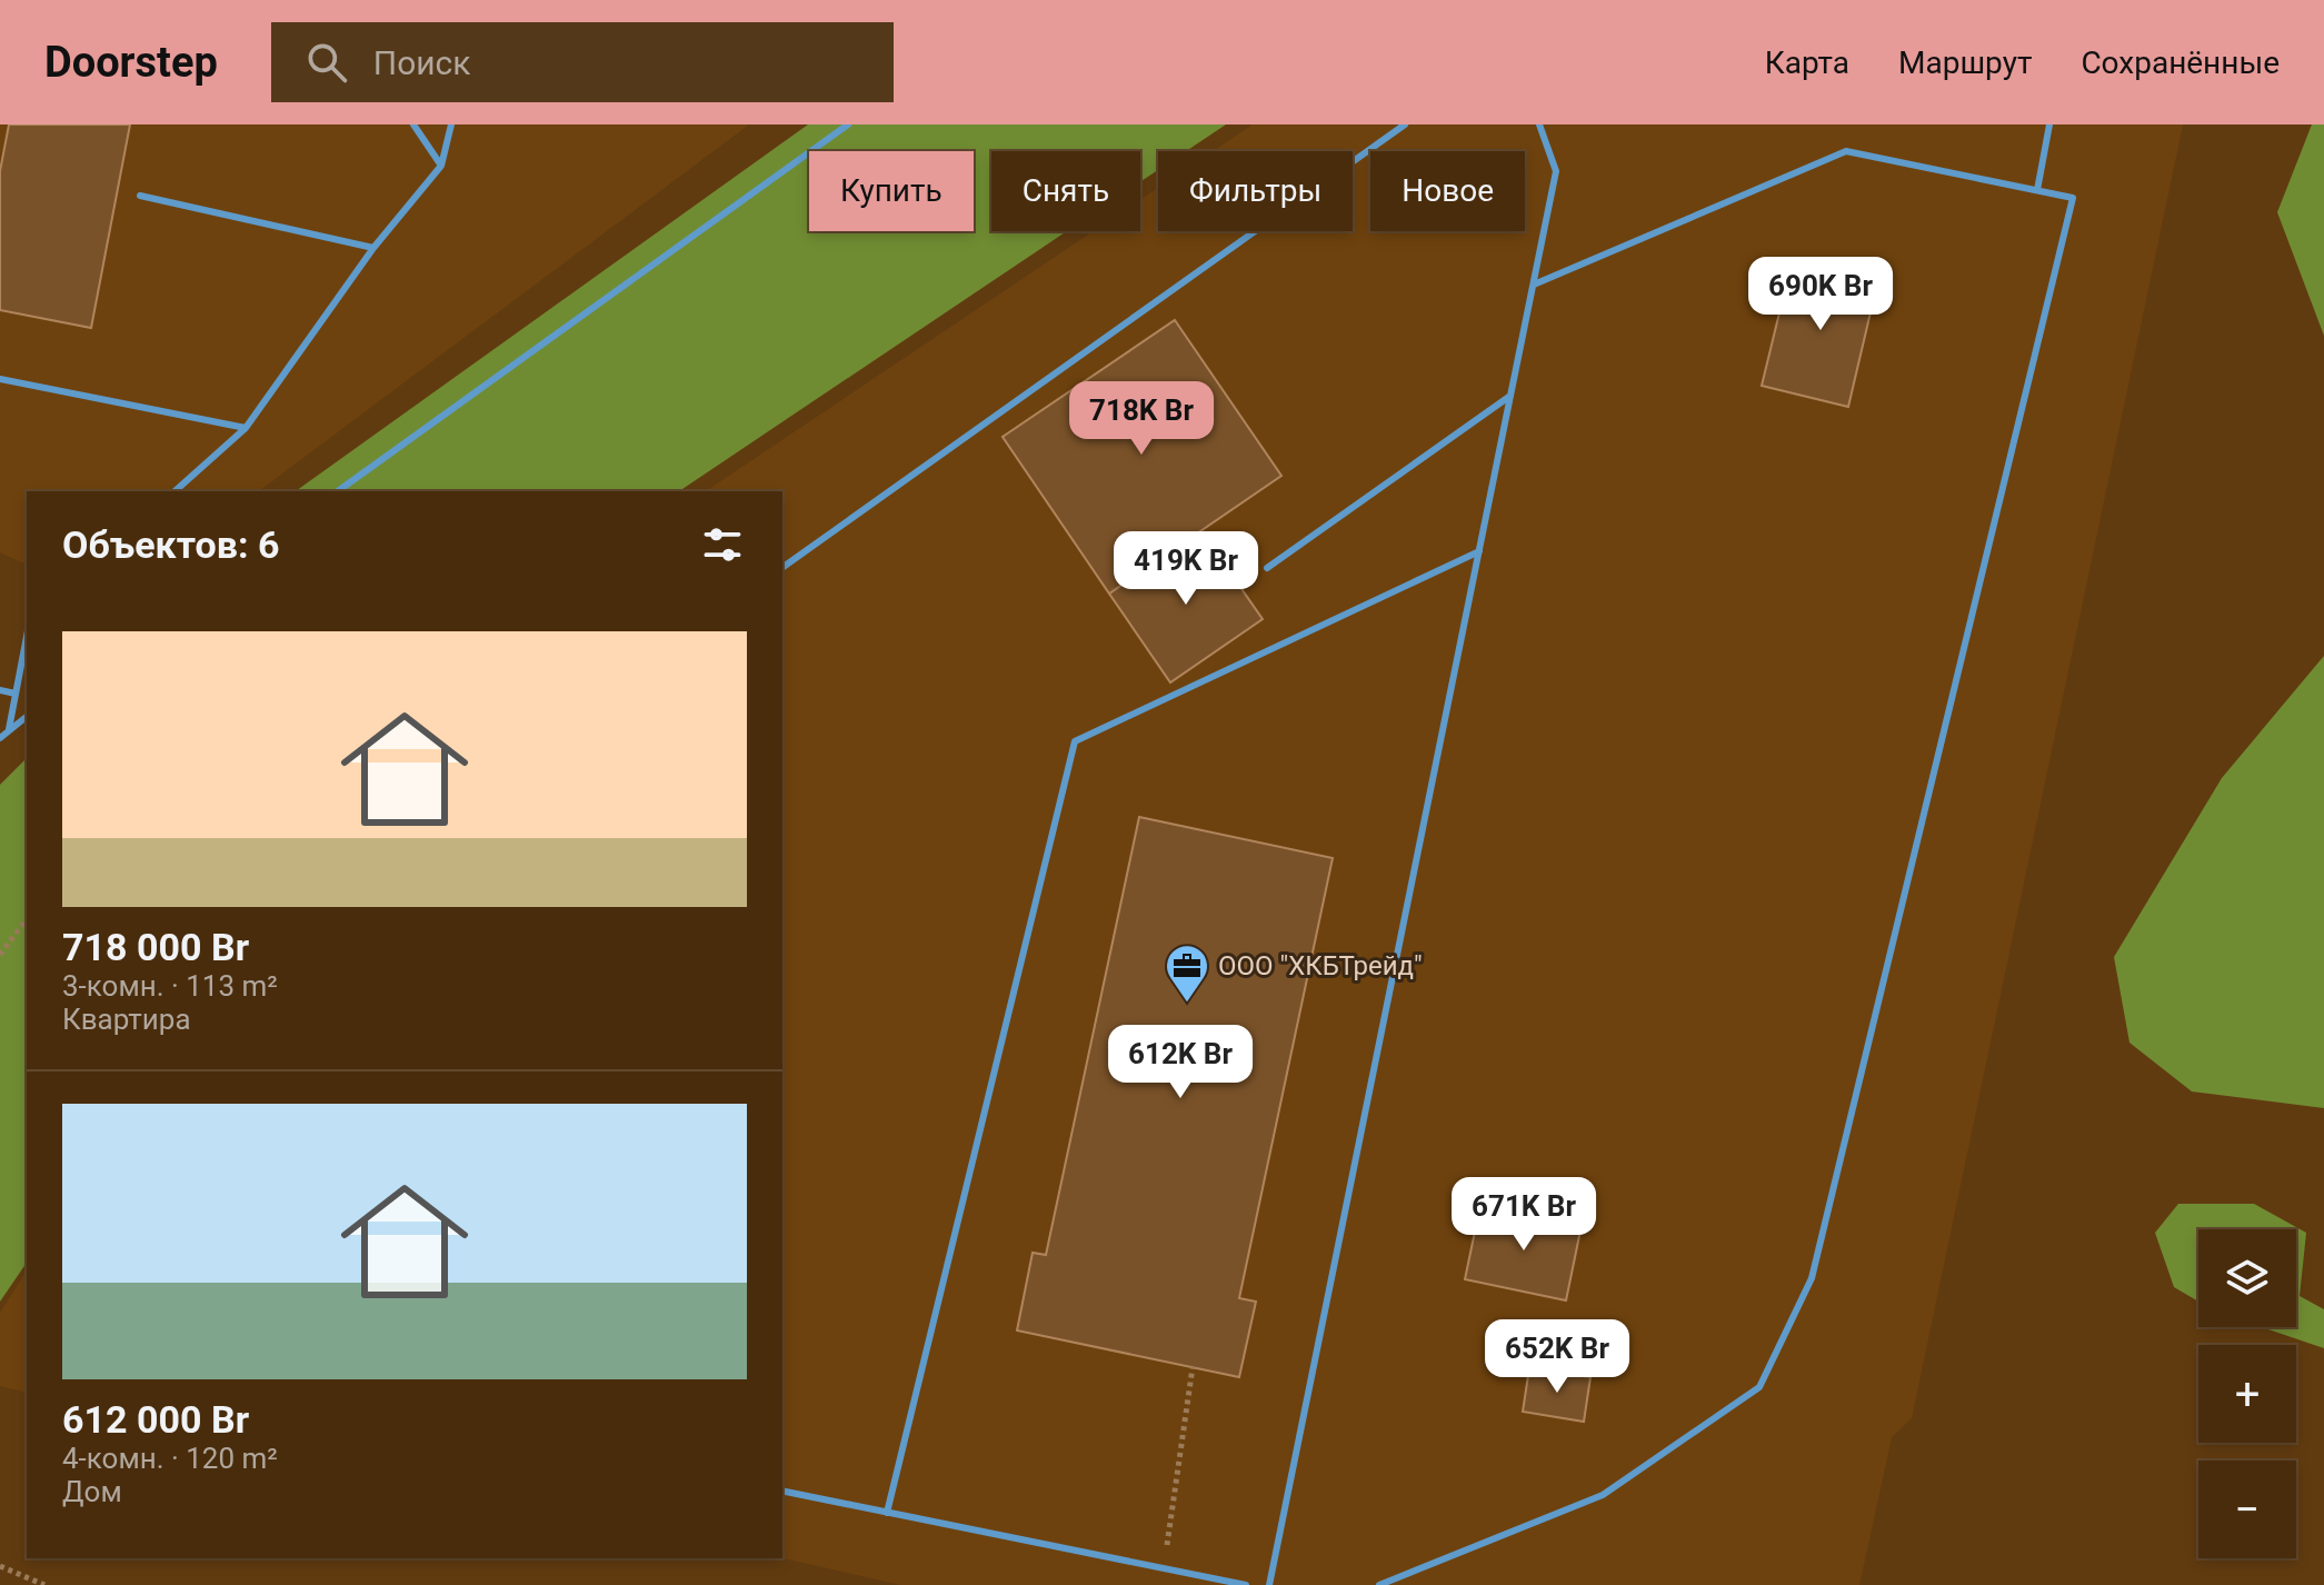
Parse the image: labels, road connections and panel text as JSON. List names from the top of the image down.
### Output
{
  "places": {
    "office": ["ООО \"ХКБТрейд\""]
  },
  "page": {
    "header": "Doorstep",
    "search": "Поиск",
    "nav": ["Карта", "Маршрут", "Сохранённые"],
    "chip": [
      "Купить",
      "Снять",
      "Фильтры",
      "Новое"
    ],
    "price": [
      "690K Br",
      "718K Br",
      "419K Br",
      "612K Br",
      "671K Br",
      "652K Br"
    ],
    "heading": "Объектов: 6",
    "list": [
      {
        "name": "718 000 Br",
        "note": "3-комн. · 113 m² · Квартира"
      },
      {
        "name": "612 000 Br",
        "note": "4-комн. · 120 m² · Дом"
      }
    ],
    "map_buttons": ["+", "−"]
  }
}
